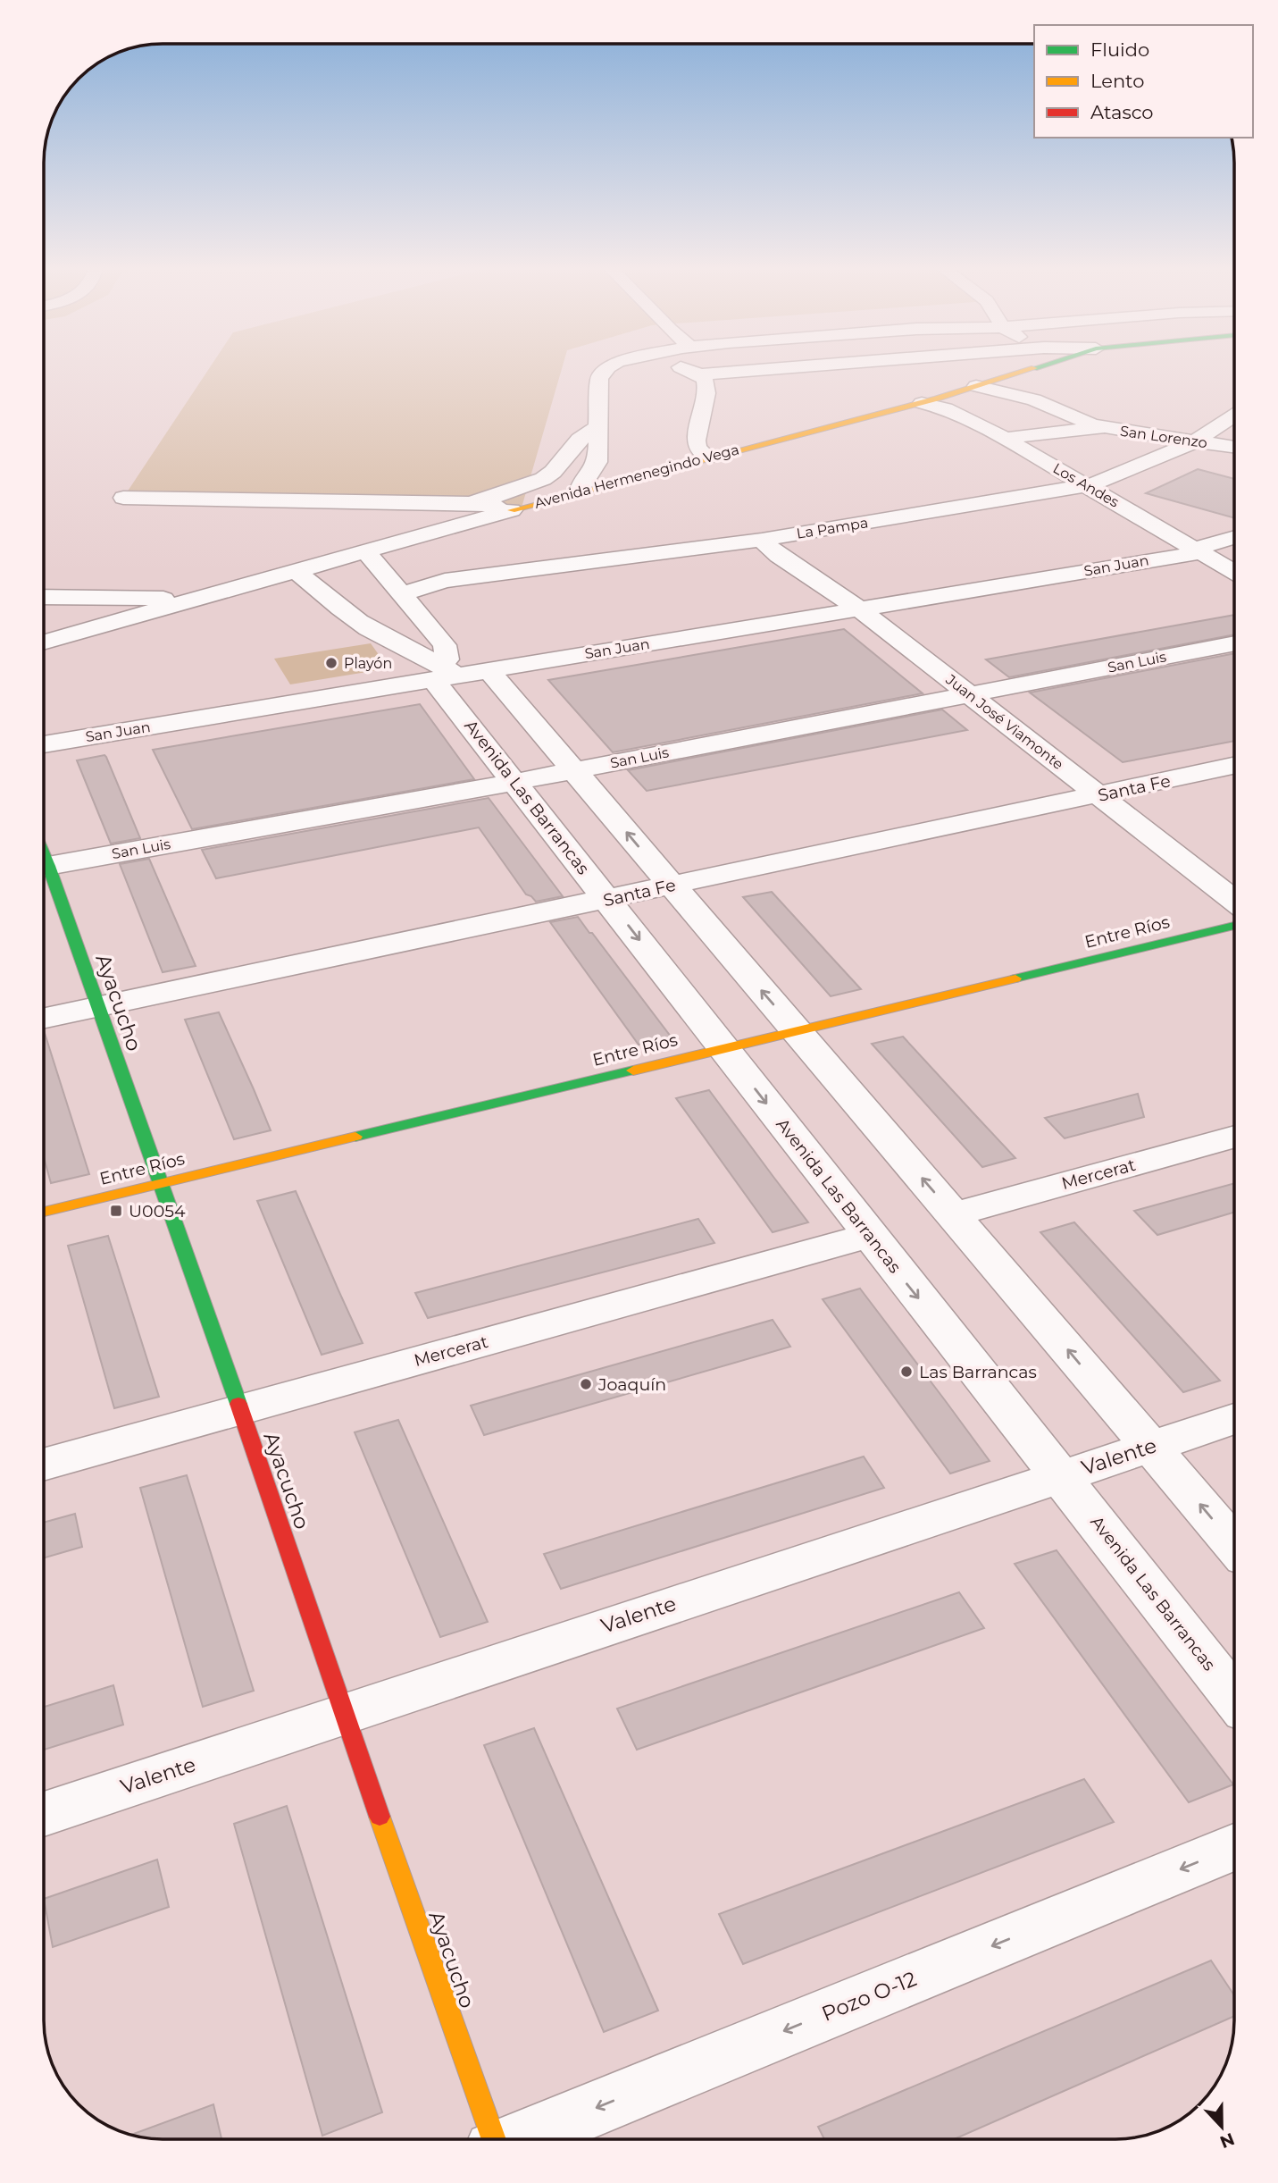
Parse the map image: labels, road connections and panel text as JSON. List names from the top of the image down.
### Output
{
  "streets": {
    "street": [
      "San Lorenzo",
      "Avenida Hermenegindo Vega",
      "Los Andes",
      "La Pampa",
      "San Juan",
      "San Luis",
      "Juan José Viamonte",
      "Santa Fe",
      "Avenida Las Barrancas",
      "Entre Ríos",
      "Ayacucho",
      "Mercerat",
      "Valente",
      "Pozo O-12"
    ]
  },
  "crossings": [
    ["San Lorenzo", "Avenida Hermenegindo Vega"],
    ["San Lorenzo", "La Pampa"],
    ["Avenida Hermenegindo Vega", "Los Andes"],
    ["Los Andes", "La Pampa"],
    ["Los Andes", "San Juan"],
    ["La Pampa", "Juan José Viamonte"],
    ["San Juan", "Juan José Viamonte"],
    ["San Juan", "Avenida Las Barrancas"],
    ["San Luis", "Juan José Viamonte"],
    ["San Luis", "Avenida Las Barrancas"],
    ["Juan José Viamonte", "Santa Fe"],
    ["Santa Fe", "Avenida Las Barrancas"],
    ["Santa Fe", "Ayacucho"],
    ["Avenida Las Barrancas", "Entre Ríos"],
    ["Avenida Las Barrancas", "Mercerat"],
    ["Avenida Las Barrancas", "Valente"],
    ["Entre Ríos", "Ayacucho"],
    ["Ayacucho", "Mercerat"],
    ["Ayacucho", "Valente"]
  ],
  "one_way": ["Pozo O-12"],
  "places": {
    "other": ["Playón", "Las Barrancas", "Joaquín"],
    "transit": ["U0054"]
  },
  "legend": ["Fluido", "Lento", "Atasco"],
  "north": "bottom"
}
